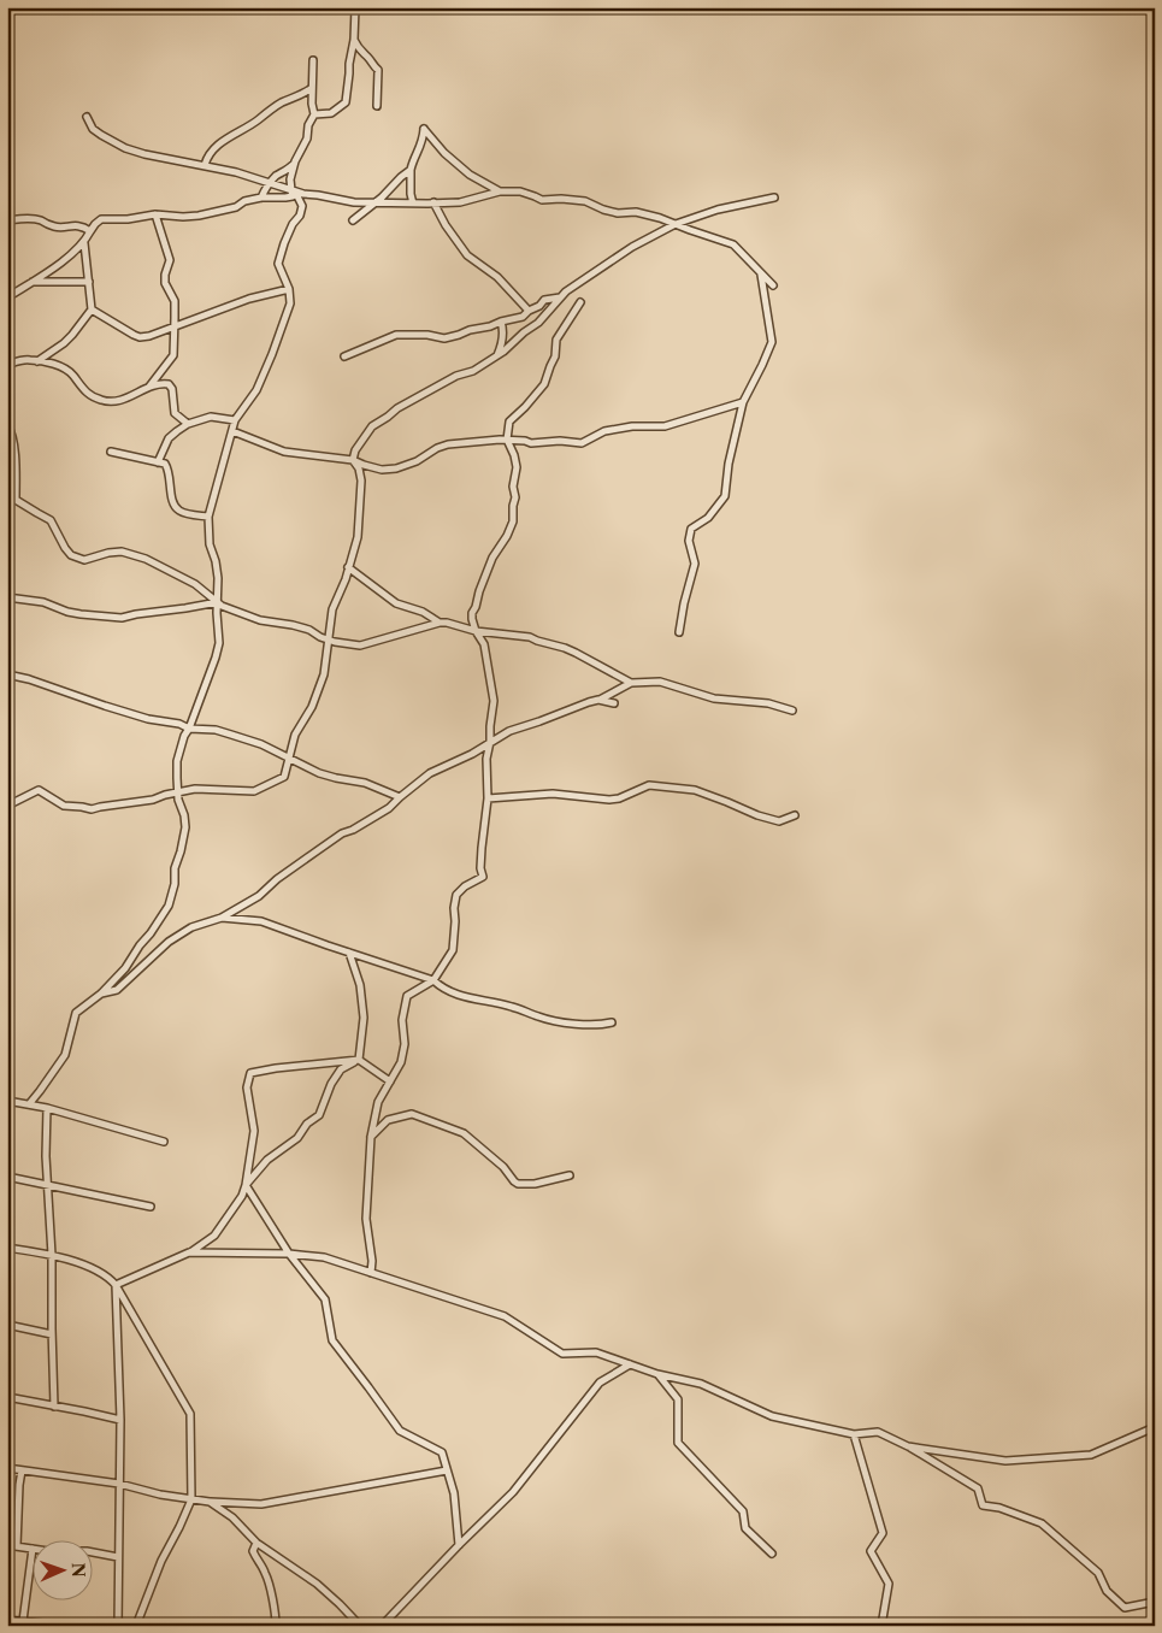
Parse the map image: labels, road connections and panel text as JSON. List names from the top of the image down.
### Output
{
  "north": "right"
}
